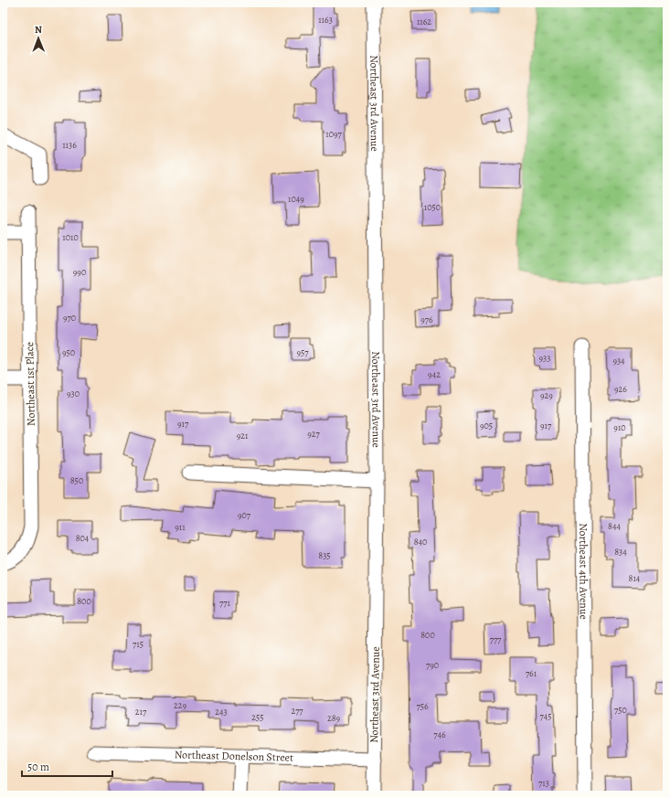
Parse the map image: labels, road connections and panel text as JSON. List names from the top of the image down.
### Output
{
  "streets": {
    "street": [
      "Northeast 3rd Avenue",
      "Northeast 1st Place",
      "Northeast 4th Avenue",
      "Northeast Donelson Street"
    ]
  },
  "crossings": [
    ["Northeast 3rd Avenue", "Northeast Donelson Street"]
  ],
  "house_numbers": [
    "1163",
    "1162",
    "1097",
    "1136",
    "1049",
    "1050",
    "1010",
    "990",
    "970",
    "976",
    "950",
    "957",
    "933",
    "934",
    "942",
    "926",
    "930",
    "929",
    "917",
    "905",
    "917",
    "910",
    "927",
    "921",
    "850",
    "907",
    "844",
    "911",
    "804",
    "840",
    "834",
    "835",
    "814",
    "800",
    "771",
    "800",
    "777",
    "715",
    "790",
    "761",
    "229",
    "756",
    "750",
    "277",
    "217",
    "243",
    "745",
    "255",
    "289",
    "746",
    "713"
  ],
  "scale_bar": "50 m",
  "north": "top"
}
